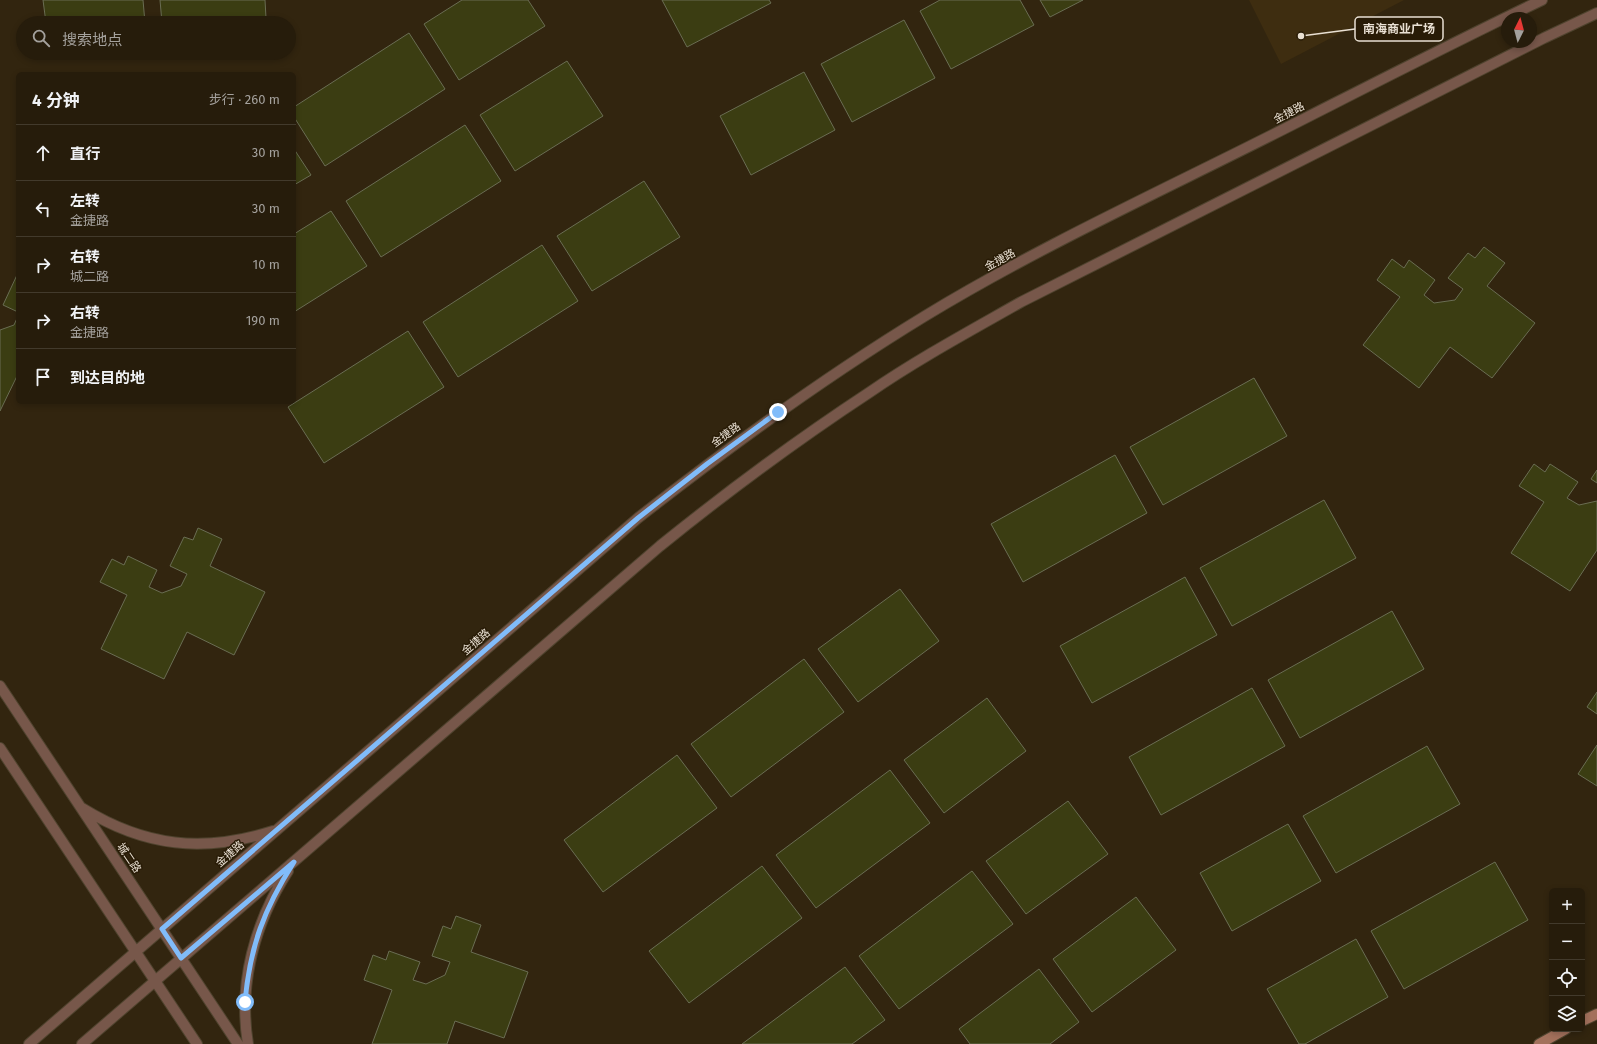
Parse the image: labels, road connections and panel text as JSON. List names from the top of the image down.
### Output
{
  "streets": {
    "street": ["金捷路", "城二路"]
  },
  "crossings": [
    ["金捷路", "城二路"]
  ],
  "places": ["南海商业广场"],
  "north": "top",
  "page": {
    "search": "搜索地点",
    "heading": ["4 分钟", "步行 · 260 m"],
    "list": [
      ["直行", "30 m"],
      ["左转", "金捷路", "30 m"],
      ["右转", "城二路", "10 m"],
      ["右转", "金捷路", "190 m"],
      "到达目的地"
    ],
    "map_buttons": ["+", "−"]
  }
}
